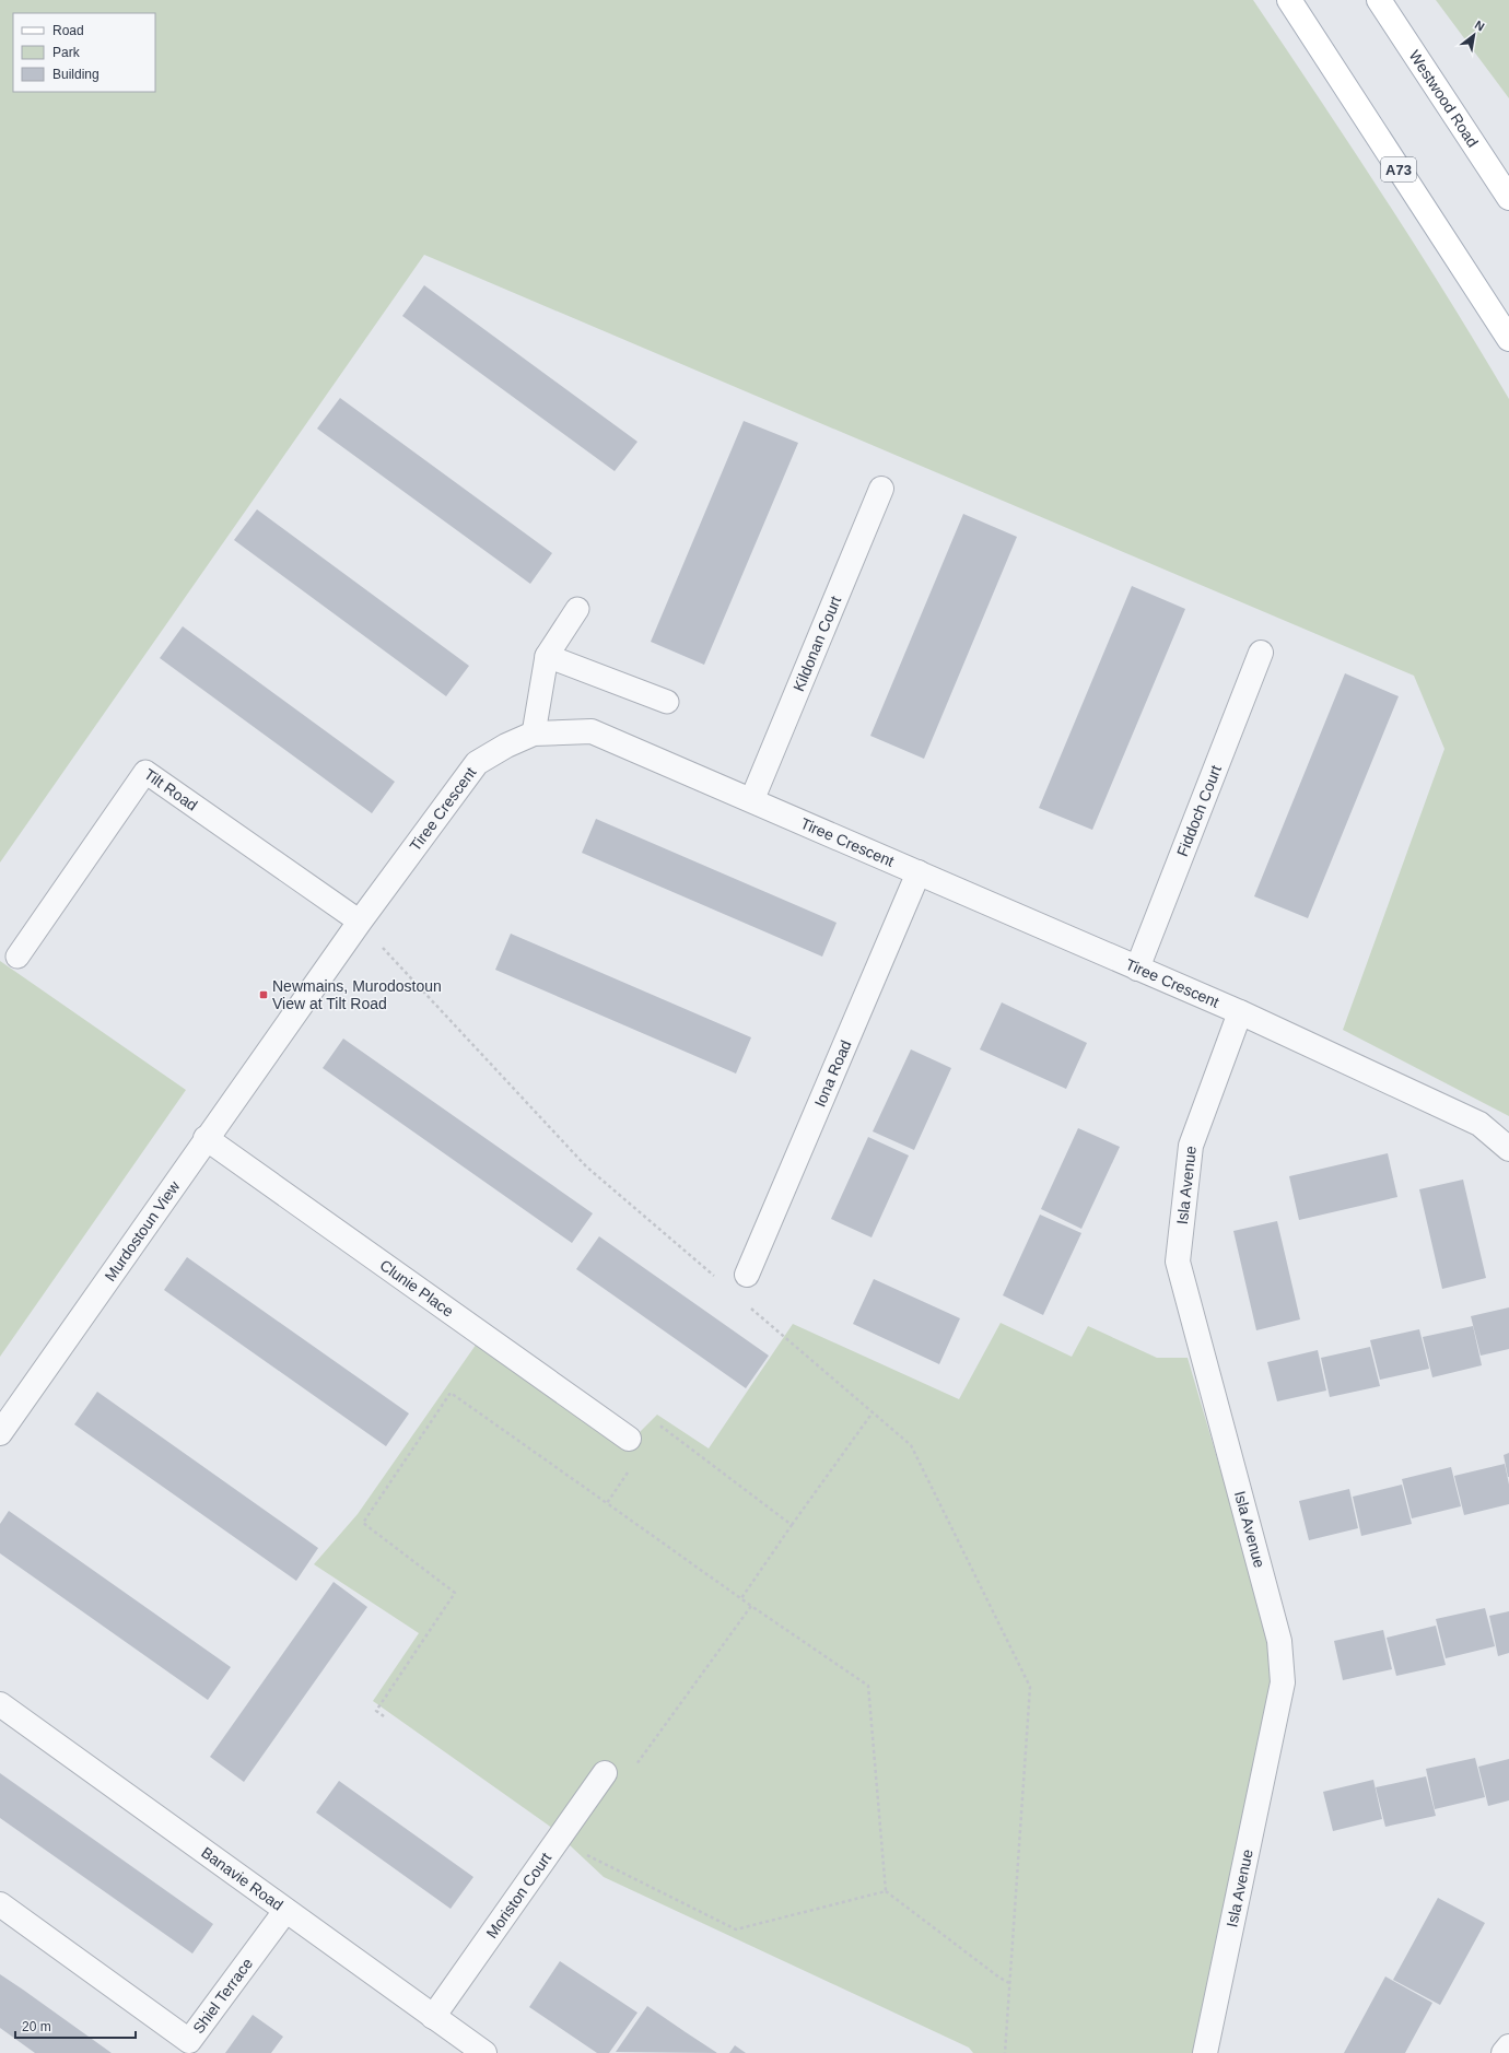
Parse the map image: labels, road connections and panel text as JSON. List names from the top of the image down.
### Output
{
  "streets": {
    "main road": ["Westwood Road", "A73"],
    "street": [
      "Kildonan Court",
      "Tiree Crescent",
      "Fiddoch Court",
      "Iona Road",
      "Isla Avenue",
      "Murdostoun View",
      "Clunie Place",
      "Banavie Road",
      "Moriston Court",
      "Shiel Terrace"
    ],
    "lane": ["Tilt Road"]
  },
  "crossings": [
    ["Kildonan Court", "Tiree Crescent"],
    ["Tilt Road", "Tiree Crescent"],
    ["Tiree Crescent", "Fiddoch Court"],
    ["Tiree Crescent", "Iona Road"],
    ["Tiree Crescent", "Isla Avenue"],
    ["Tiree Crescent", "Murdostoun View"],
    ["Murdostoun View", "Clunie Place"],
    ["Banavie Road", "Moriston Court"],
    ["Banavie Road", "Shiel Terrace"]
  ],
  "places": {
    "transit": ["Newmains, Murodostoun View at Tilt Road"]
  },
  "legend": ["Road", "Park", "Building"],
  "scale_bar": "20 m",
  "north": "top right"
}
